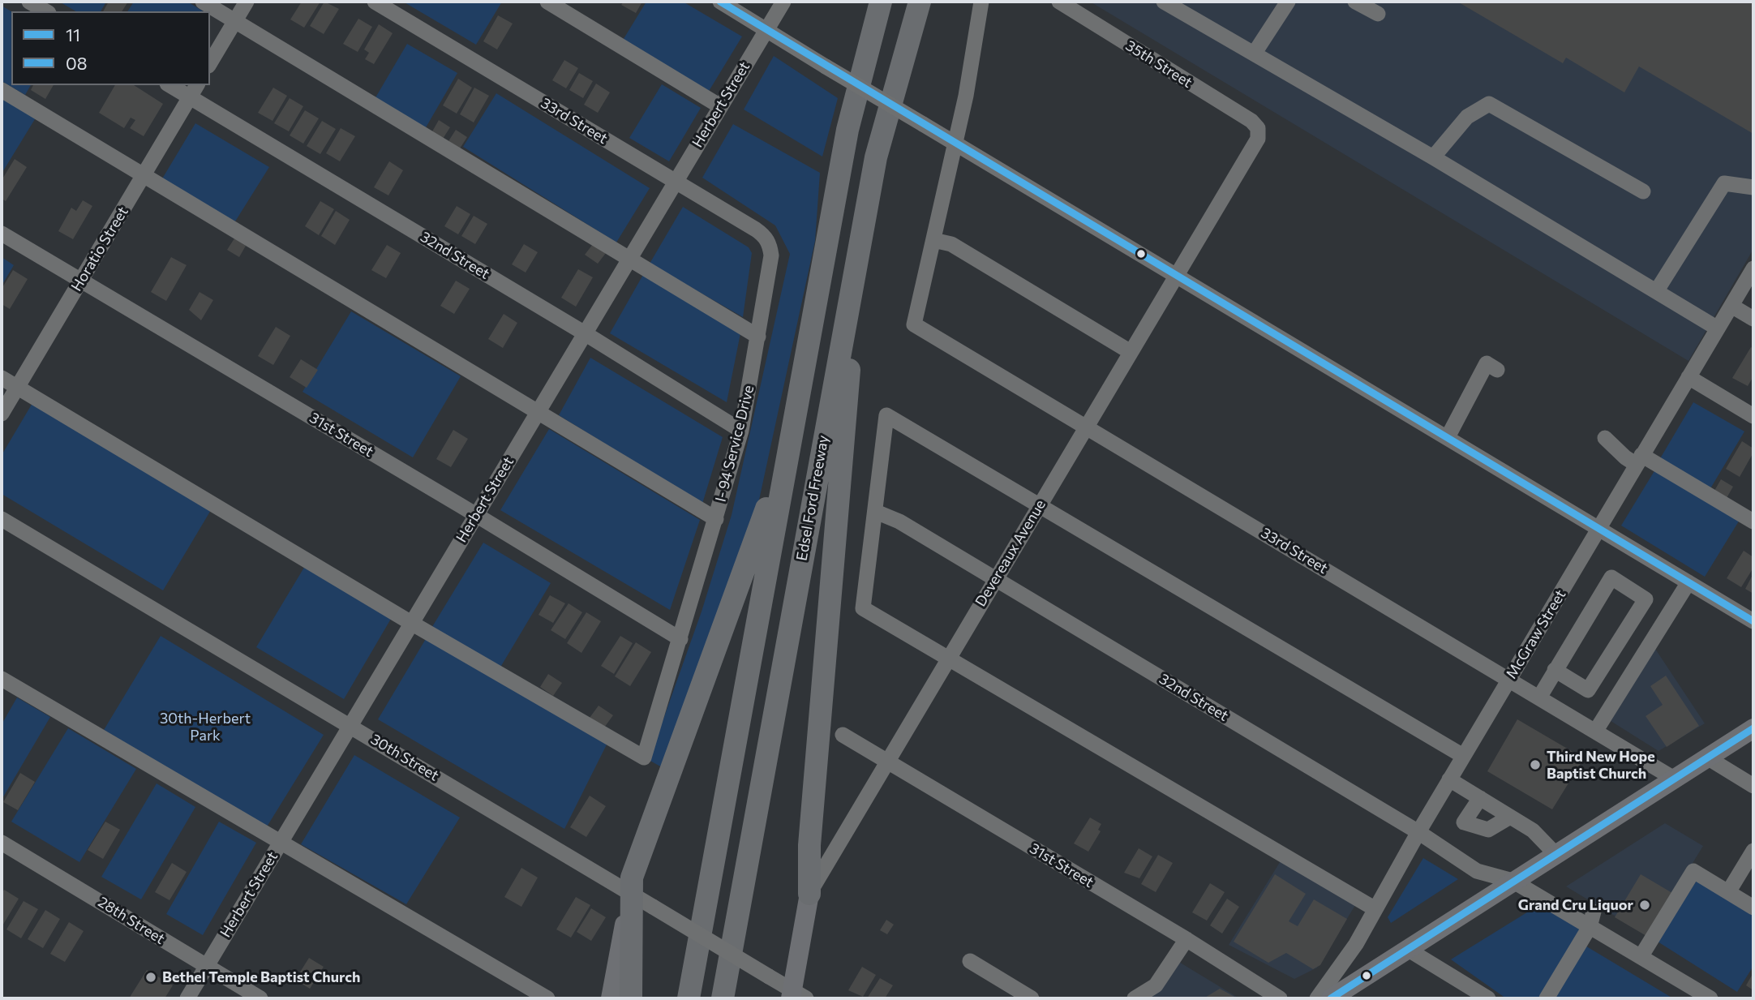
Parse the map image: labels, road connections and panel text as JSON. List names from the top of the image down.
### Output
{
  "streets": {
    "highway": ["Edsel Ford Freeway"],
    "main road": ["Devereaux Avenue"],
    "street": [
      "35th Street",
      "Herbert Street",
      "33rd Street",
      "Horatio Street",
      "32nd Street",
      "31st Street",
      "I- 94 Service Drive",
      "McGraw Street",
      "30th Street",
      "28th Street"
    ]
  },
  "crossings": [
    ["35th Street", "Devereaux Avenue"],
    ["Herbert Street", "33rd Street"],
    ["Herbert Street", "32nd Street"],
    ["Herbert Street", "31st Street"],
    ["Herbert Street", "I- 94 Service Drive"],
    ["Herbert Street", "30th Street"],
    ["Herbert Street", "28th Street"],
    ["33rd Street", "I- 94 Service Drive"],
    ["33rd Street", "Devereaux Avenue"],
    ["33rd Street", "McGraw Street"],
    ["Horatio Street", "32nd Street"],
    ["Horatio Street", "31st Street"],
    ["32nd Street", "I- 94 Service Drive"],
    ["32nd Street", "Devereaux Avenue"],
    ["32nd Street", "McGraw Street"],
    ["31st Street", "I- 94 Service Drive"],
    ["31st Street", "Devereaux Avenue"],
    ["Devereaux Avenue", "30th Street"]
  ],
  "parks": ["30th-Herbert Park"],
  "places": ["Third New Hope Baptist Church", "Grand Cru Liquor", "Bethel Temple Baptist Church"],
  "lines": ["transit line 11", "transit line 08"],
  "legend": ["11", "08"]
}
